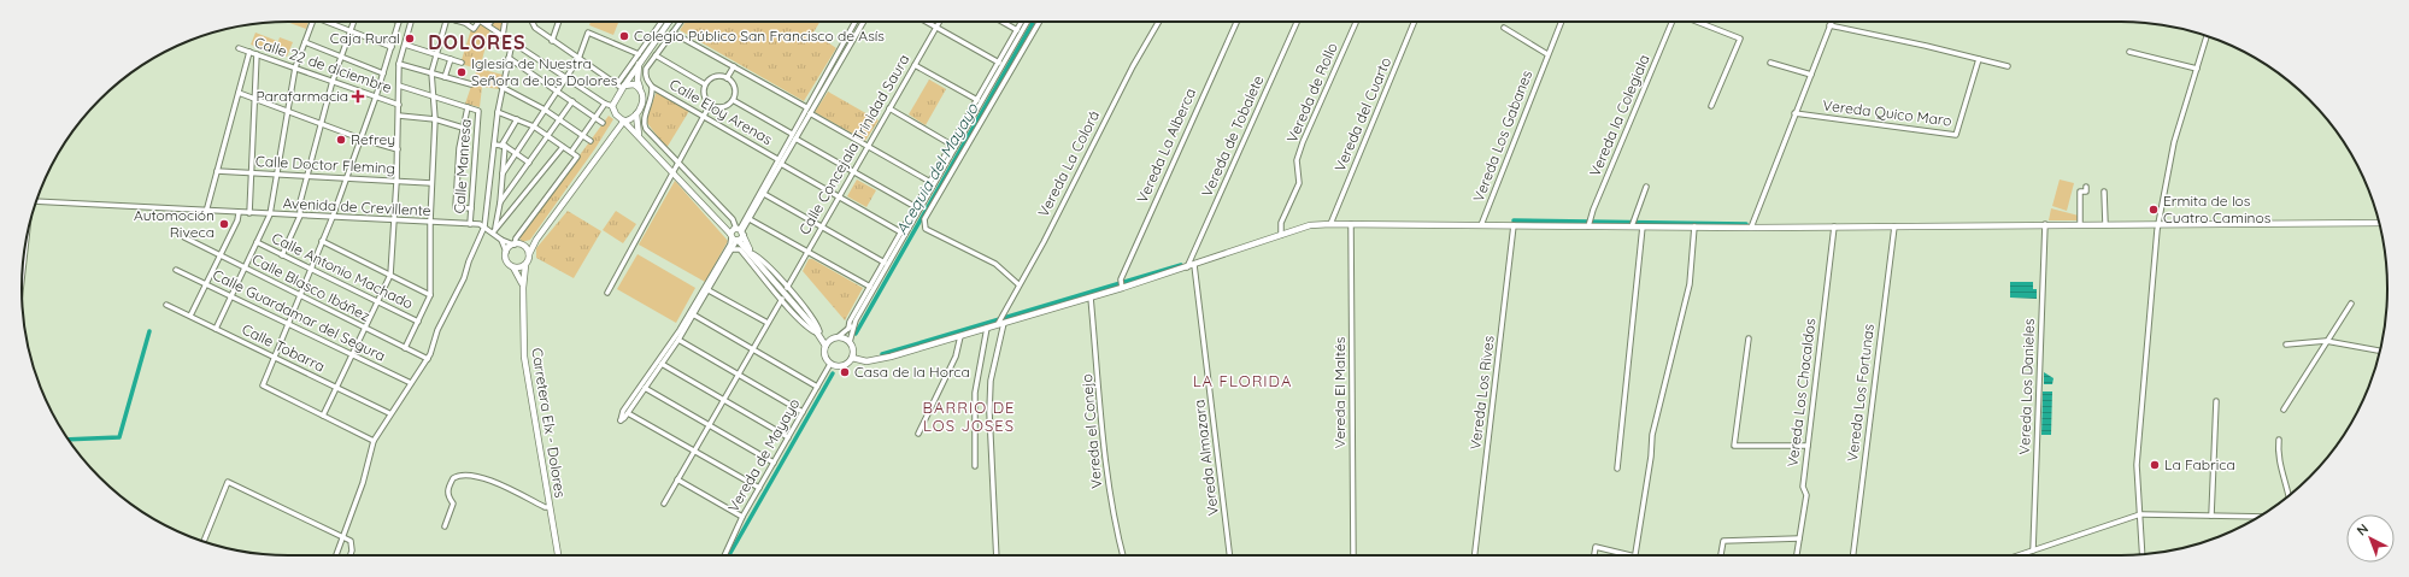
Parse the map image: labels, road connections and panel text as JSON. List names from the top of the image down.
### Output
{
  "streets": {
    "main road": ["Carretera Elx - Dolores"],
    "street": [
      "Calle 22 de diciembre",
      "Vereda de Rollo",
      "Calle Eloy Arenas",
      "Vereda Quico Maro",
      "Vereda del Cuarto",
      "Vereda la Colegiala",
      "Vereda de Tobalete",
      "Vereda Los Gabanes",
      "Calle Concejala Trinidad Saura",
      "Vereda La Alberca",
      "Vereda La Colorá",
      "Calle Doctor Fleming",
      "Calle Manresa",
      "Avenida de Crevillente",
      "Calle Antonio Machado",
      "Calle Blasco Ibáñez",
      "Calle Guardamar del Segura",
      "Calle Tobarra",
      "Vereda Los Danieles",
      "Vereda El Maltés",
      "Vereda Los Rives",
      "Vereda Los Chacaldos",
      "Vereda Los Fortunas",
      "Vereda el Conejo",
      "Vereda de Mayayo",
      "Vereda Almazara"
    ]
  },
  "crossings": [
    ["Calle Eloy Arenas", "Calle Concejala Trinidad Saura"],
    ["Calle Manresa", "Avenida de Crevillente"],
    ["Avenida de Crevillente", "Carretera Elx - Dolores"]
  ],
  "districts": ["DOLORES", "LA FLORIDA", "BARRIO DE LOS JOSES"],
  "water": ["Acequia del Mayayo"],
  "places": {
    "other": [
      "Colegio Público San Francisco de Asís",
      "Caja Rural",
      "Iglesia de Nuestra Señora de los Dolores",
      "Refrey",
      "Ermita de los Cuatro Caminos",
      "Automoción Riveca",
      "Casa de la Horca",
      "La Fabrica"
    ],
    "health": ["Parafarmacia"]
  },
  "north": "top left"
}
